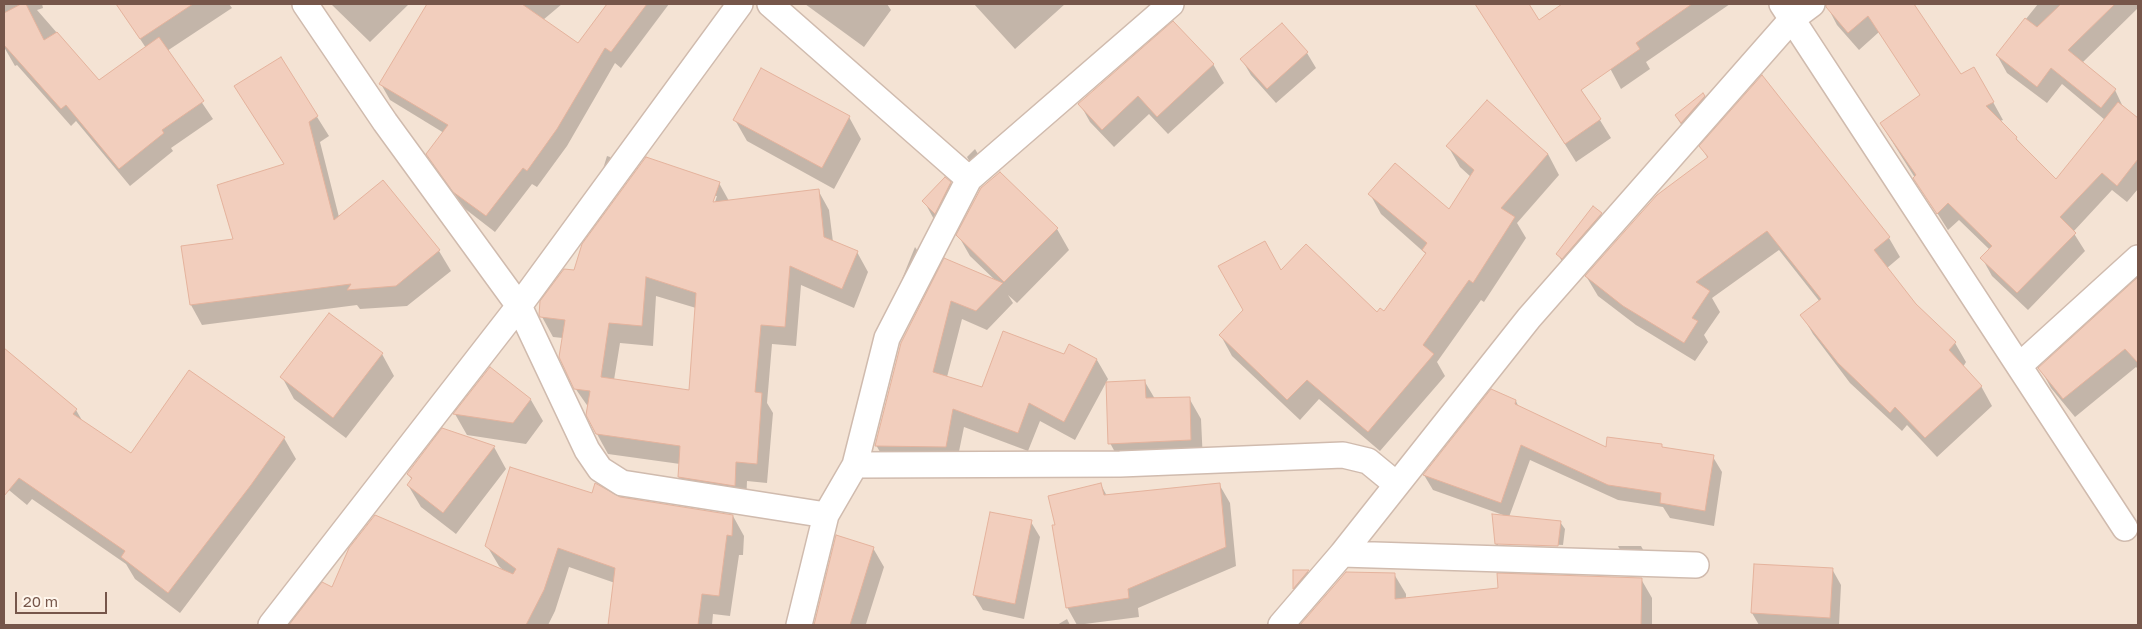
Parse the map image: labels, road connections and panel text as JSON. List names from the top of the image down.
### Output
{
  "scale_bar": "20 m"
}
